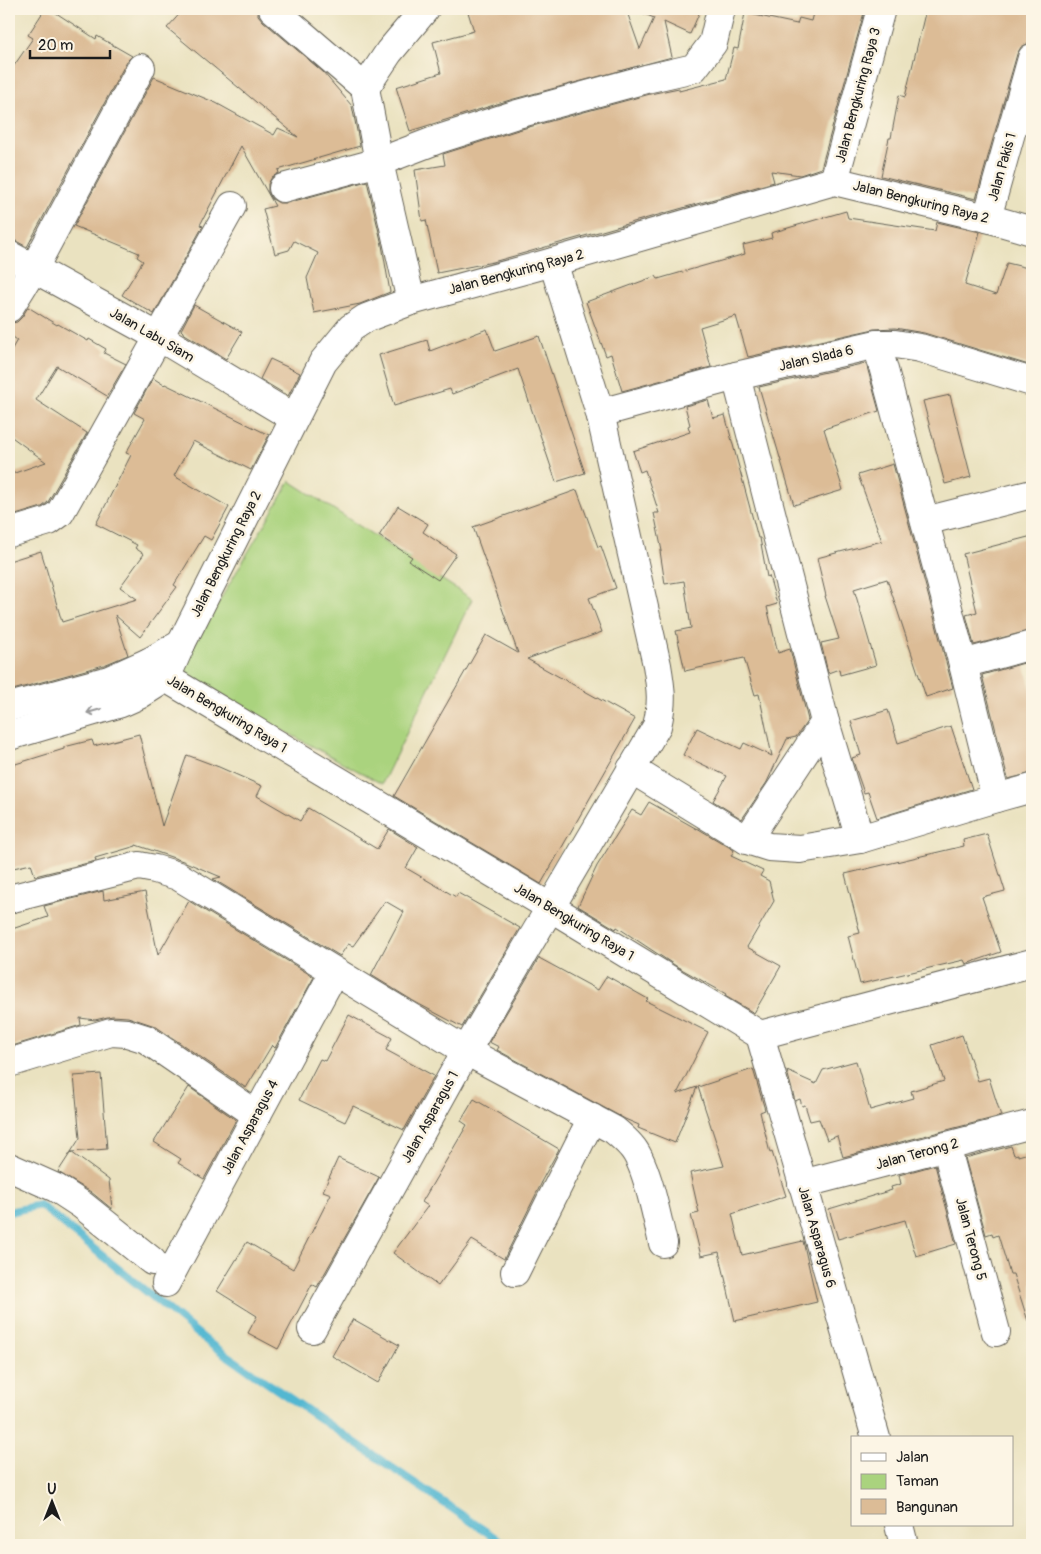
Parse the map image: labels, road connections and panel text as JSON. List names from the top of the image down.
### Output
{
  "streets": {
    "street": [
      "Jalan Bengkuring Raya 3",
      "Jalan Pakis 1",
      "Jalan Bengkuring Raya 2",
      "Jalan Labu Siam",
      "Jalan Slada 6",
      "Jalan Bengkuring Raya 1",
      "Jalan Asparagus 1",
      "Jalan Asparagus 4",
      "Jalan Terong 2",
      "Jalan Asparagus 6",
      "Jalan Terong 5"
    ]
  },
  "crossings": [
    ["Jalan Bengkuring Raya 3", "Jalan Bengkuring Raya 2"],
    ["Jalan Pakis 1", "Jalan Bengkuring Raya 2"],
    ["Jalan Bengkuring Raya 2", "Jalan Labu Siam"],
    ["Jalan Bengkuring Raya 2", "Jalan Bengkuring Raya 1"],
    ["Jalan Bengkuring Raya 2", "Jalan Asparagus 1"],
    ["Jalan Slada 6", "Jalan Asparagus 1"],
    ["Jalan Bengkuring Raya 1", "Jalan Asparagus 1"],
    ["Jalan Bengkuring Raya 1", "Jalan Asparagus 6"],
    ["Jalan Terong 2", "Jalan Asparagus 6"],
    ["Jalan Terong 2", "Jalan Terong 5"]
  ],
  "legend": ["Jalan", "Taman", "Bangunan"],
  "scale_bar": "20 m",
  "north": "top"
}
